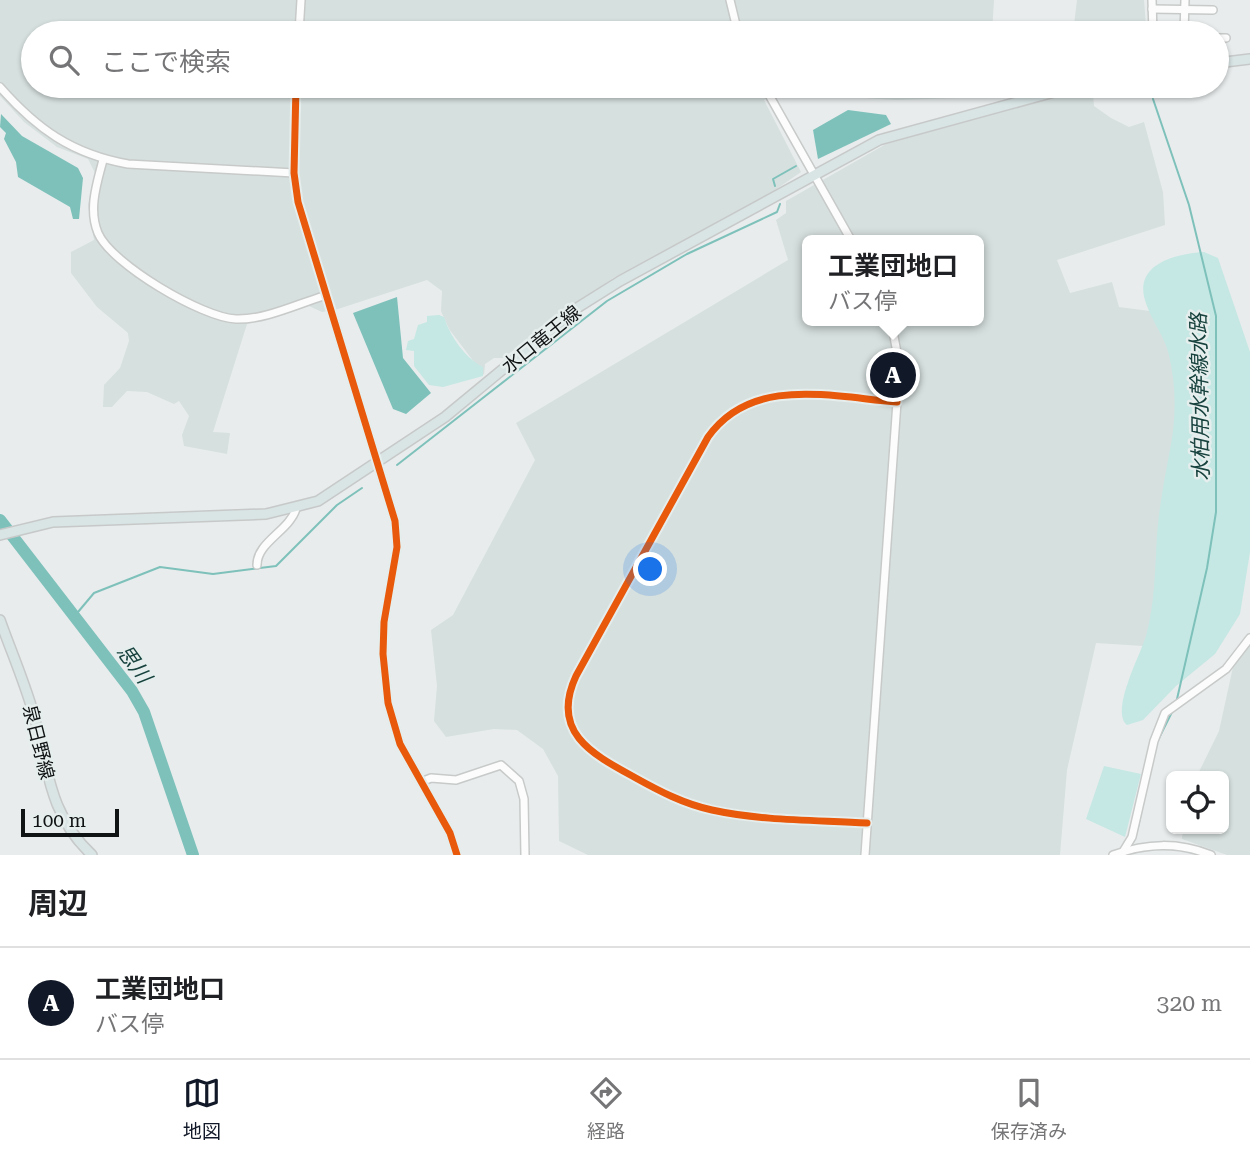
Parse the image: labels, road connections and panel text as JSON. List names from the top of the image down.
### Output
{
  "streets": {
    "main road": ["水口竜王線", "泉日野線"]
  },
  "water": ["水柏用水幹線水路", "思川"],
  "scale_bar": "100 m",
  "page": {
    "search": "ここで検索",
    "popup": ["工業団地口", "バス停"],
    "pins": "A",
    "scale": "100 m",
    "heading": "周辺",
    "list": [
      {
        "mark": "A",
        "name": "工業団地口",
        "note": "バス停",
        "value": "320 m"
      }
    ],
    "nav": ["地図", "経路", "保存済み"]
  }
}
